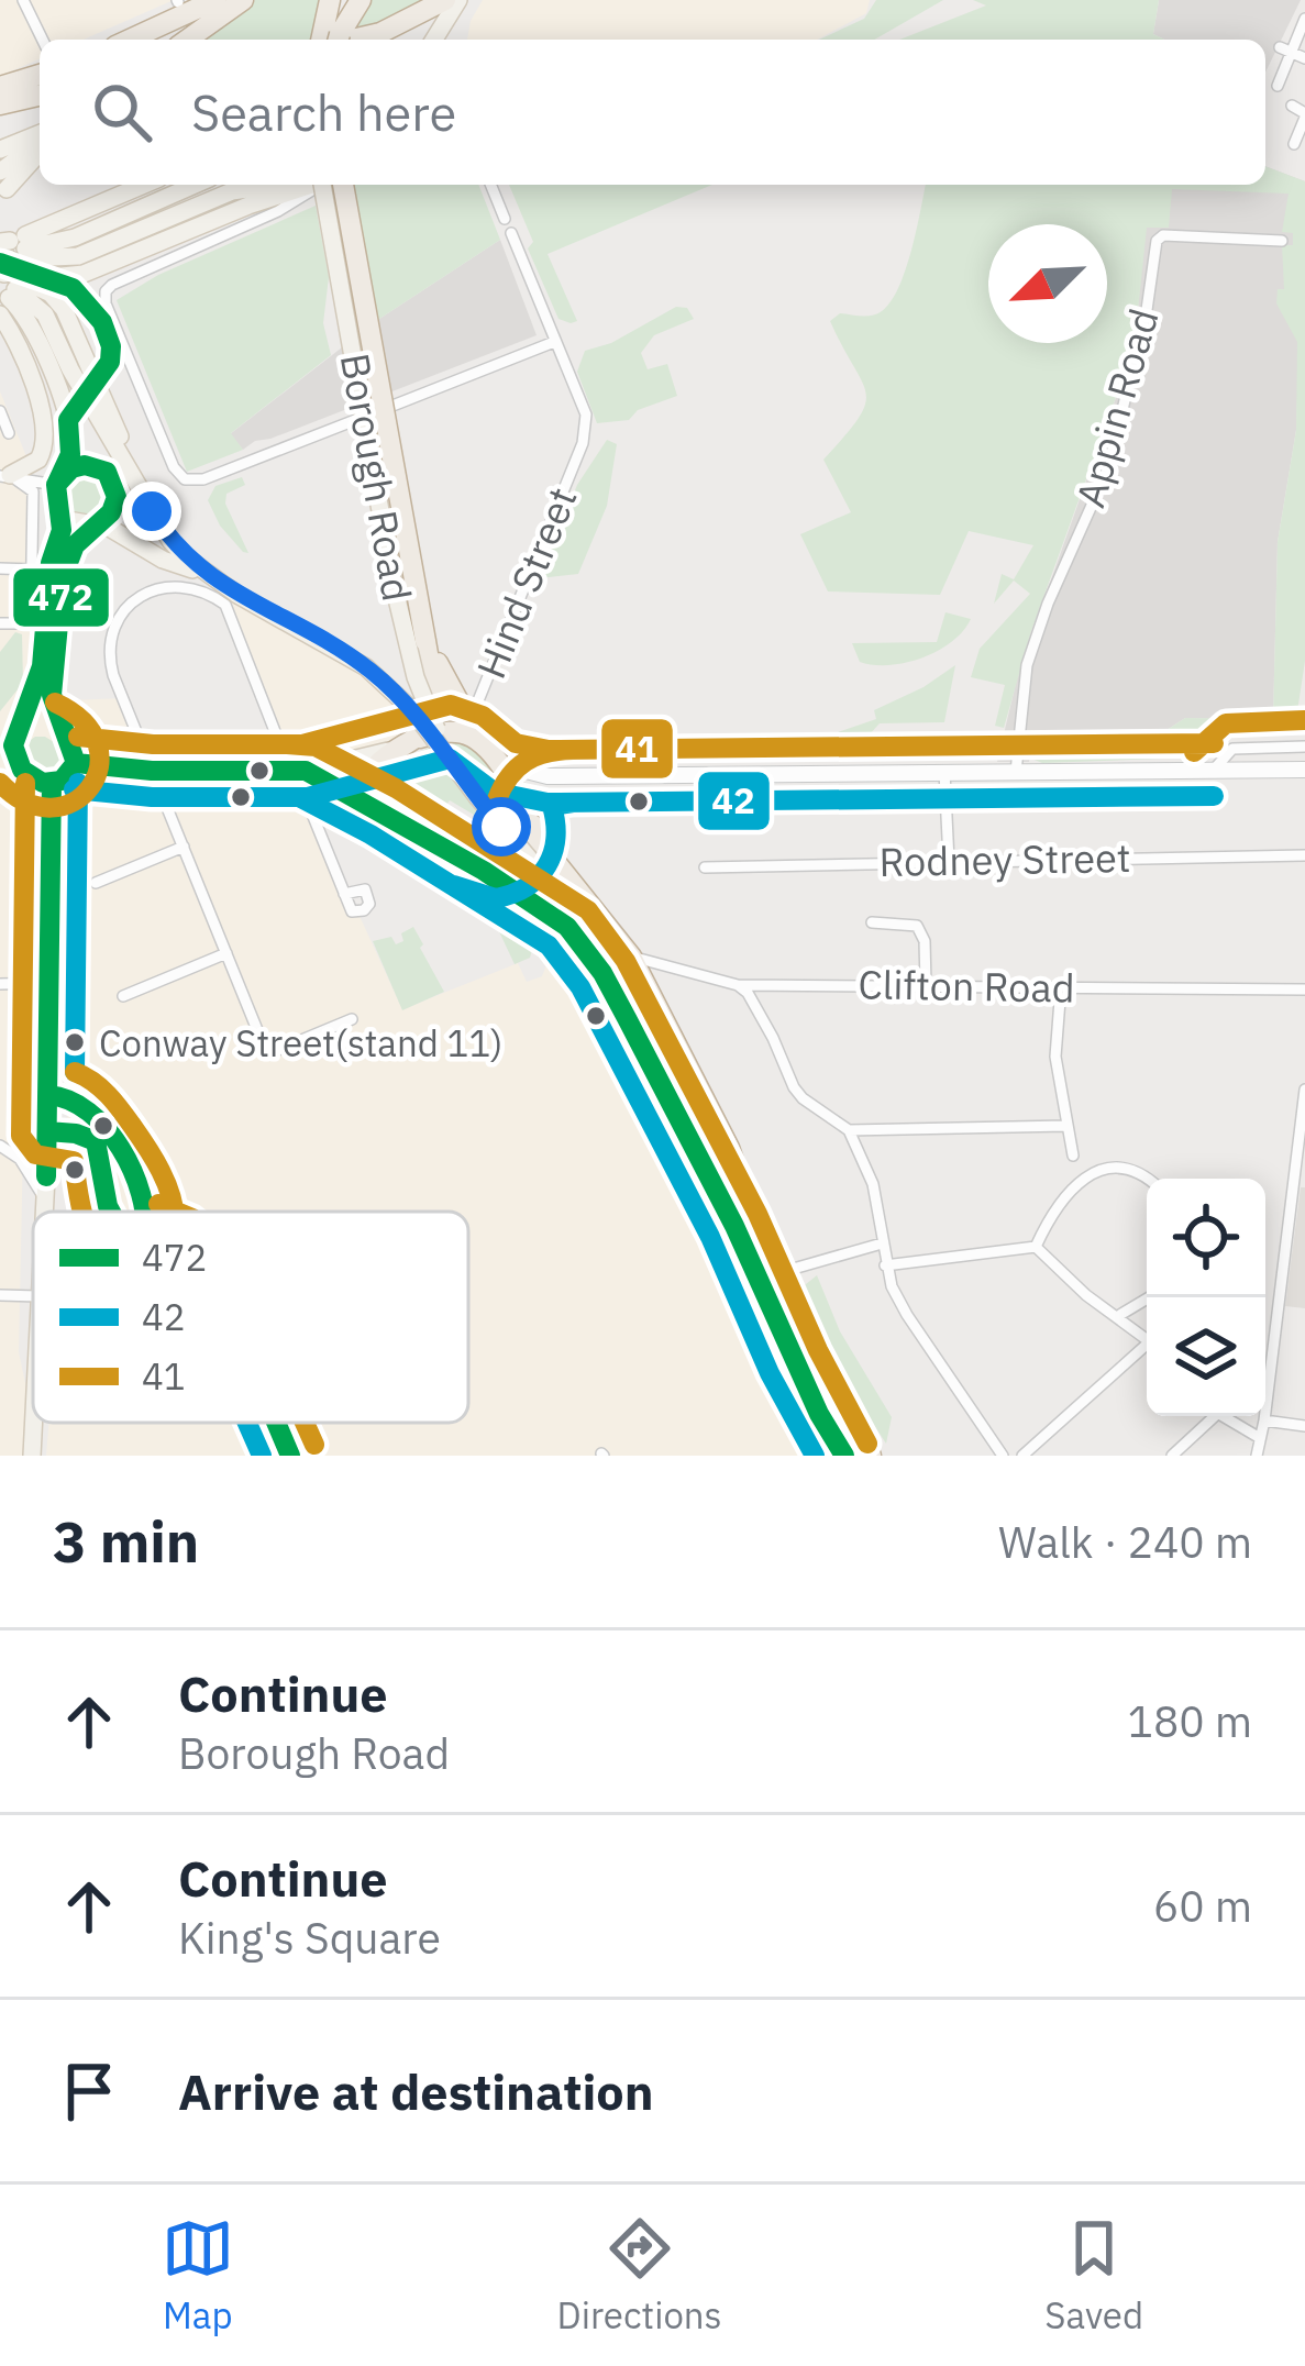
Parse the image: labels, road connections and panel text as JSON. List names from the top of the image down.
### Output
{
  "streets": {
    "highway": ["Borough Road"],
    "street": [
      "Appin Road",
      "Hind Street",
      "Rodney Street",
      "Clifton Road"
    ]
  },
  "crossings": [
    ["Borough Road", "Clifton Road"]
  ],
  "places": ["Conway Street(stand 11)"],
  "lines": ["transit line 472", "transit line 41", "transit line 42"],
  "legend": ["472", "42", "41"],
  "north": "bottom left",
  "page": {
    "search": "Search here",
    "heading": ["3 min", "Walk · 240 m"],
    "list": [
      ["Continue", "Borough Road", "180 m"],
      ["Continue", "King's Square", "60 m"],
      "Arrive at destination"
    ],
    "nav": ["Map", "Directions", "Saved"]
  }
}
